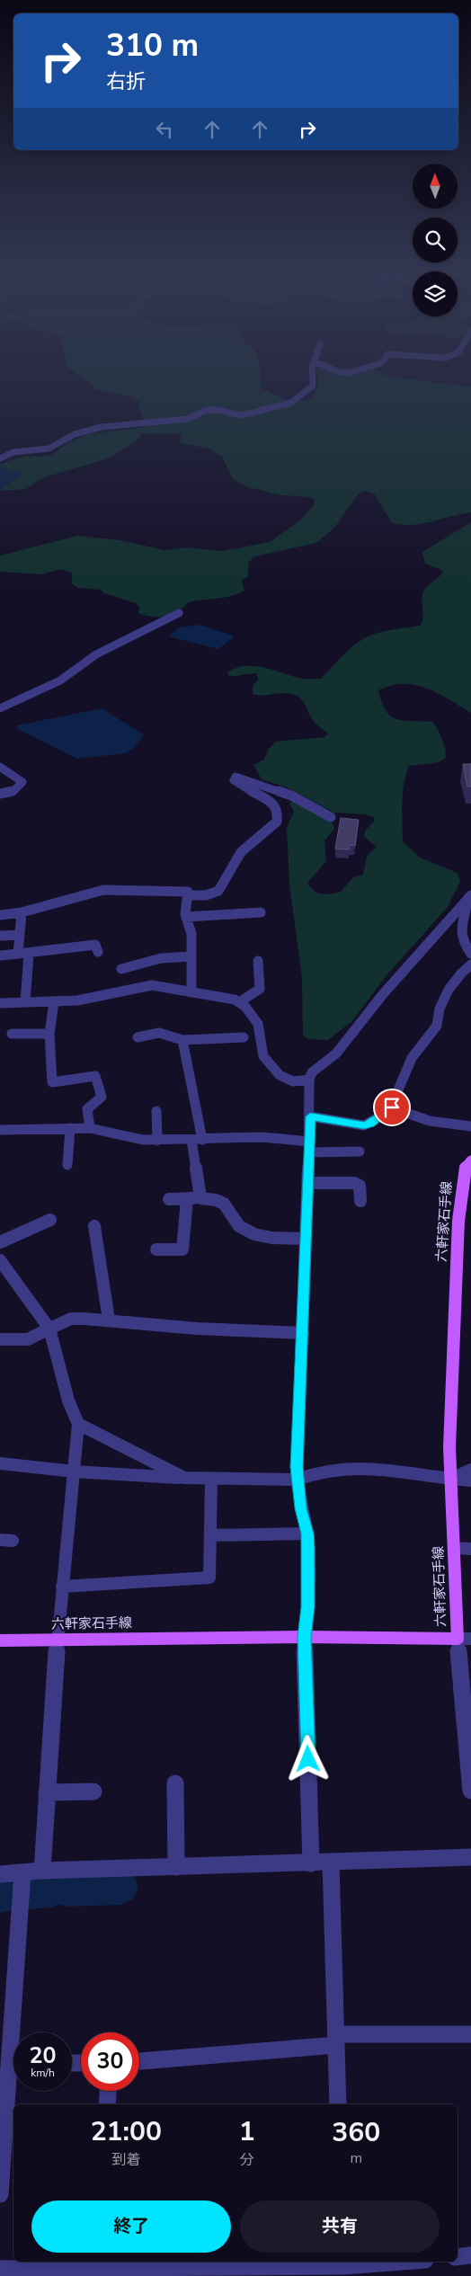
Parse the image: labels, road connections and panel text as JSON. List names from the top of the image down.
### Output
{
  "streets": {
    "main road": ["六軒家石手線"]
  },
  "north": "top",
  "page": {
    "turn": ["310 m", "右折"],
    "speed": "20 km/h",
    "limit": "30",
    "eta": [
      "21:00",
      "到着",
      "1",
      "分",
      "360",
      "m"
    ],
    "buttons": ["終了", "共有"]
  }
}
